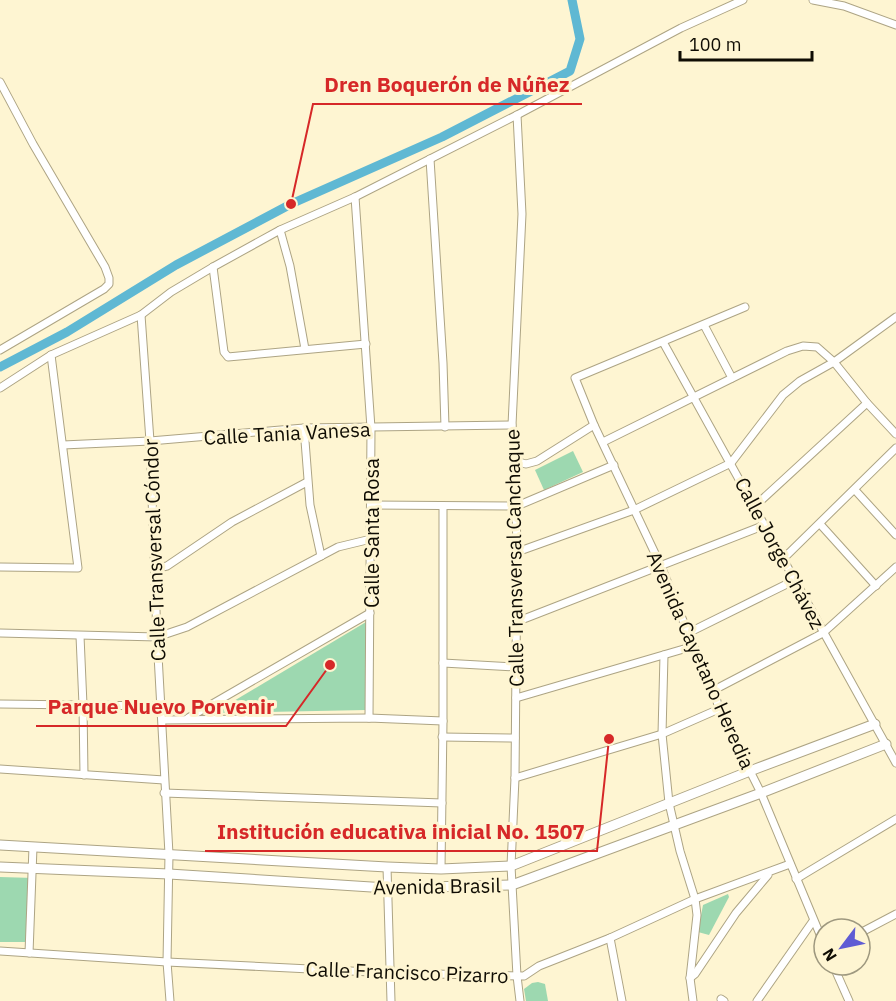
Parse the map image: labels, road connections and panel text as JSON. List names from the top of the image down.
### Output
{
  "streets": {
    "street": [
      "Calle Tania Vanesa",
      "Calle Santa Rosa",
      "Calle Transversal Cóndor",
      "Calle Jorge Chávez",
      "Calle Transversal Canchaque",
      "Avenida Cayetano Heredia",
      "Avenida Brasil",
      "Calle Francisco Pizarro"
    ]
  },
  "crossings": [
    ["Calle Tania Vanesa", "Calle Santa Rosa"],
    ["Calle Tania Vanesa", "Calle Transversal Cóndor"],
    ["Calle Tania Vanesa", "Calle Transversal Canchaque"],
    ["Calle Transversal Cóndor", "Avenida Brasil"],
    ["Calle Transversal Cóndor", "Calle Francisco Pizarro"],
    ["Calle Jorge Chávez", "Avenida Cayetano Heredia"],
    ["Calle Jorge Chávez", "Avenida Brasil"],
    ["Calle Transversal Canchaque", "Avenida Brasil"],
    ["Calle Transversal Canchaque", "Calle Francisco Pizarro"],
    ["Avenida Cayetano Heredia", "Avenida Brasil"],
    ["Avenida Cayetano Heredia", "Calle Francisco Pizarro"]
  ],
  "places": ["Dren Boquerón de Núñez", "Parque Nuevo Porvenir", "Institución educativa inicial No. 1507"],
  "scale_bar": "100 m",
  "north": "bottom left"
}
